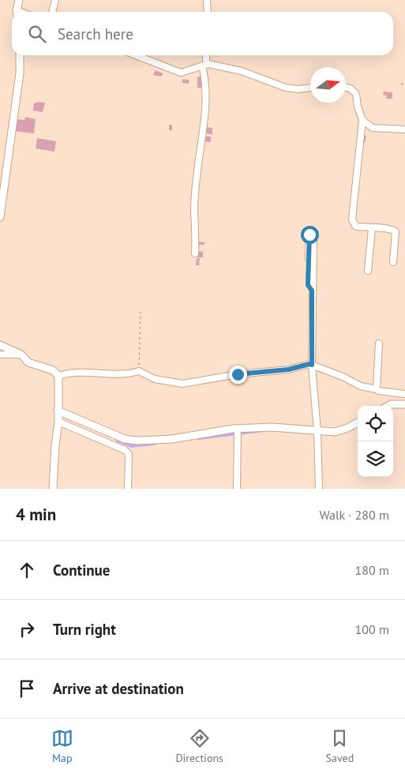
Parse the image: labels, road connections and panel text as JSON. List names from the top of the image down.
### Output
{
  "north": "right",
  "page": {
    "search": "Search here",
    "heading": ["4 min", "Walk · 280 m"],
    "list": [
      ["Continue", "180 m"],
      ["Turn right", "100 m"],
      "Arrive at destination"
    ],
    "nav": ["Map", "Directions", "Saved"]
  }
}
